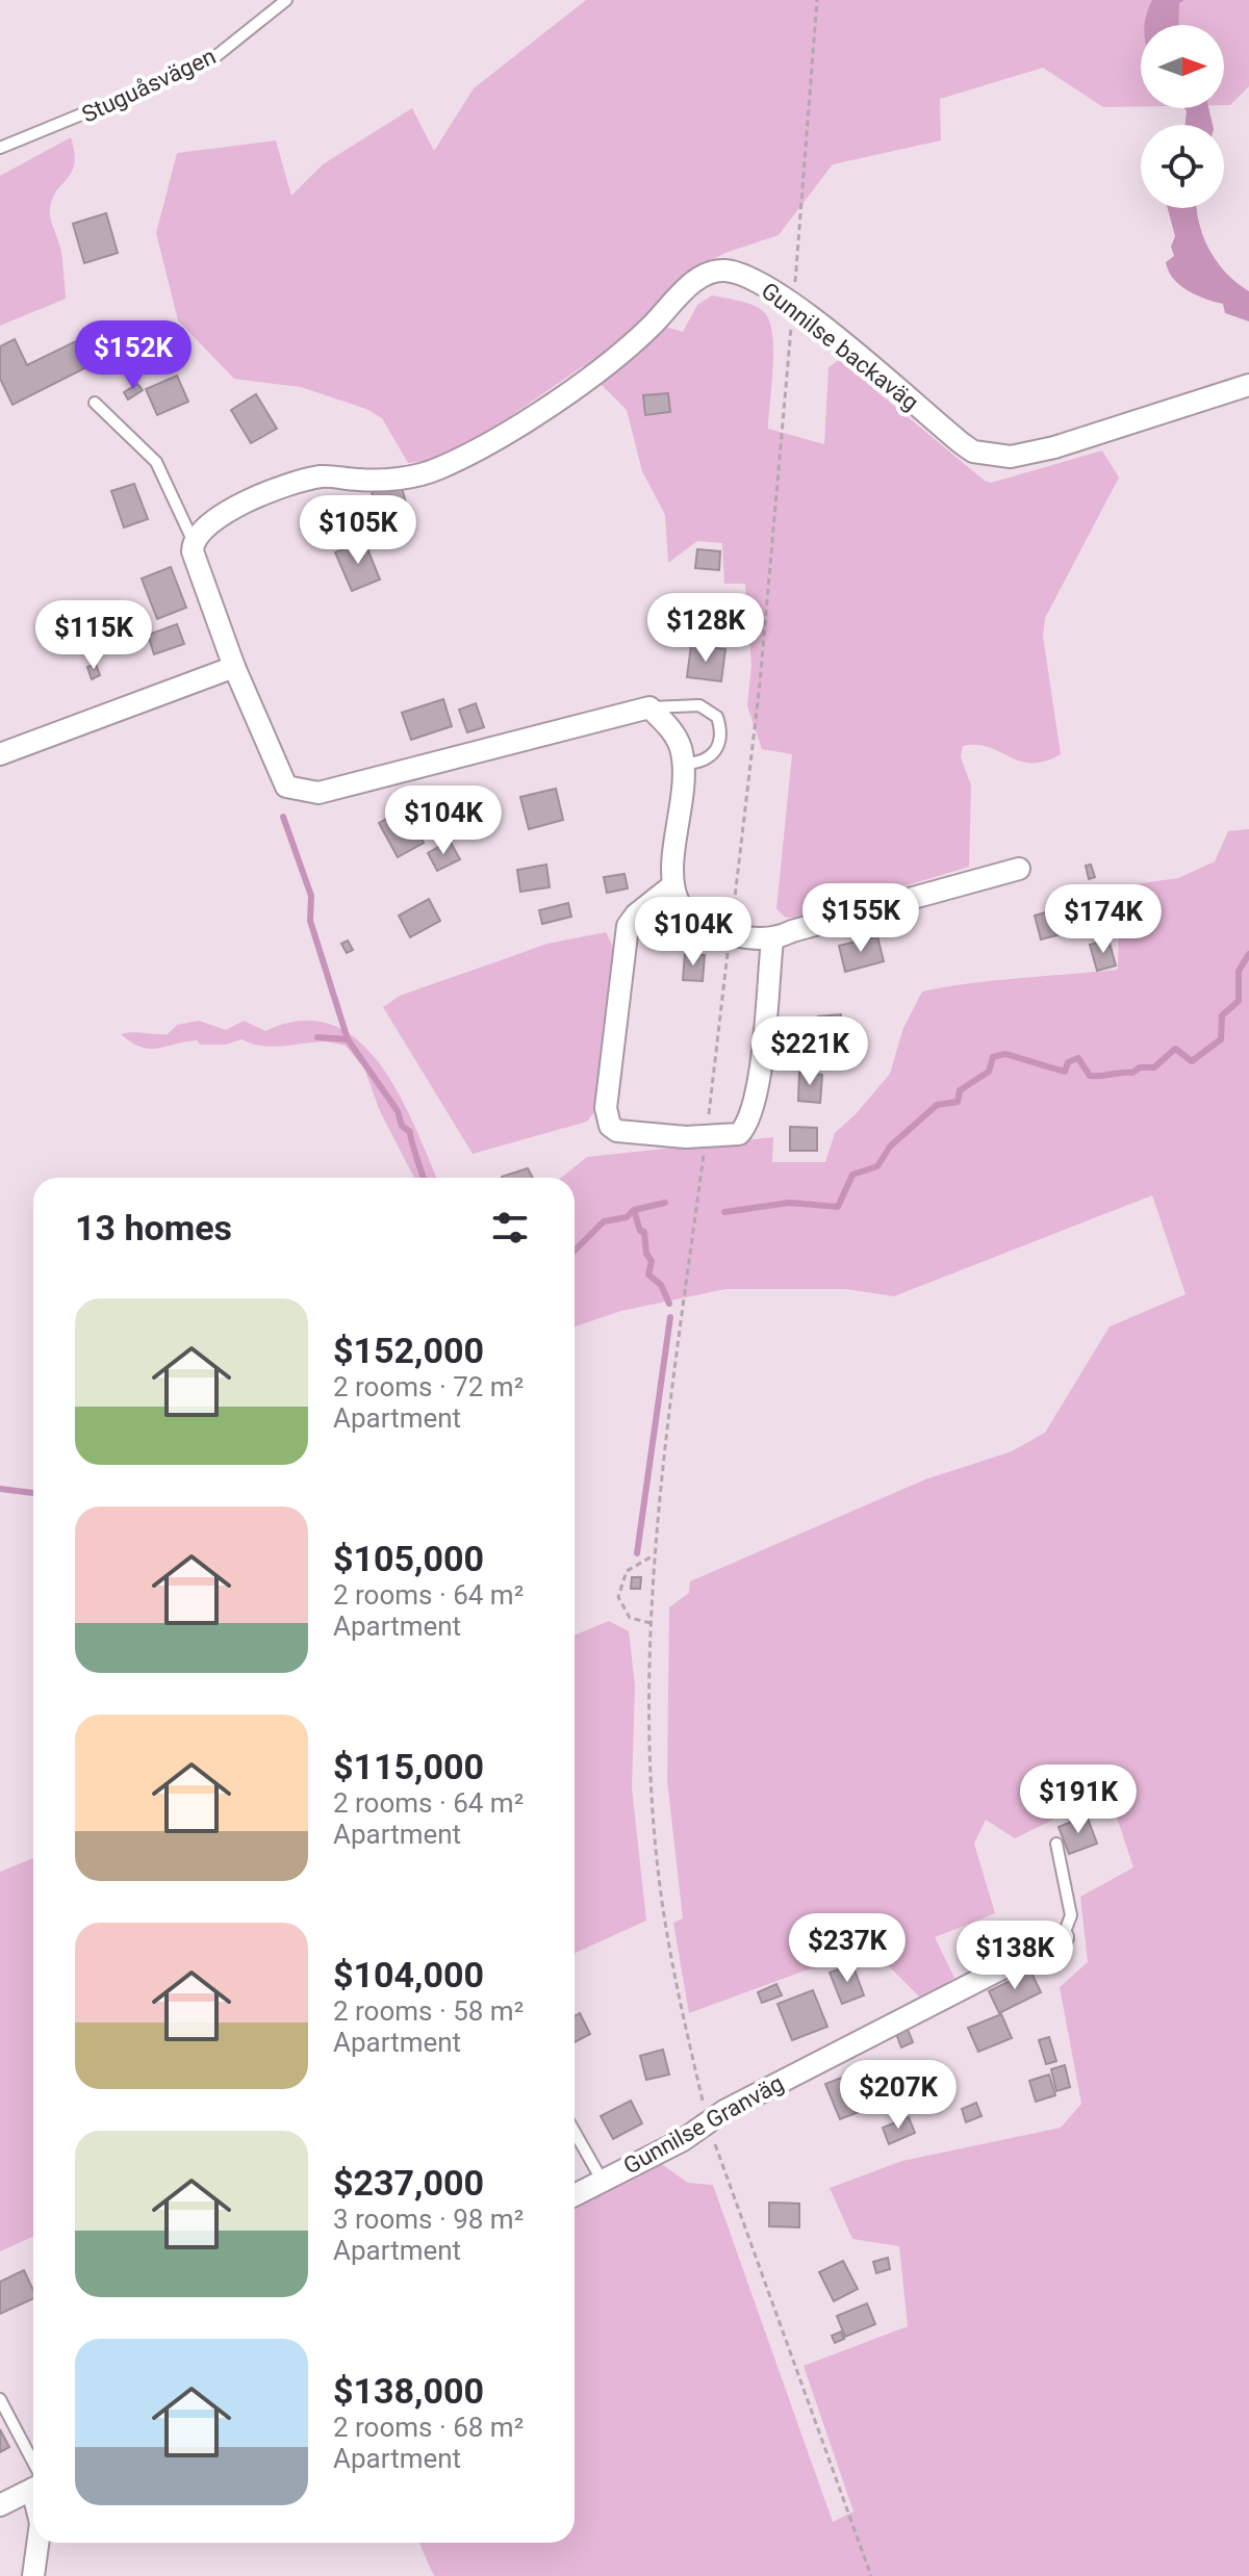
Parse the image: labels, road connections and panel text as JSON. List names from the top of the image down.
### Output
{
  "streets": {
    "street": ["Gunnilse backaväg", "Gunnilse Granväg"],
    "lane": ["Stuguåsvägen"]
  },
  "north": "right",
  "page": {
    "price": [
      "$152K",
      "$105K",
      "$128K",
      "$115K",
      "$104K",
      "$155K",
      "$174K",
      "$104K",
      "$221K",
      "$191K",
      "$237K",
      "$138K",
      "$207K"
    ],
    "heading": "13 homes",
    "list": [
      {
        "name": "$152,000",
        "note": "2 rooms · 72 m² · Apartment"
      },
      {
        "name": "$105,000",
        "note": "2 rooms · 64 m² · Apartment"
      },
      {
        "name": "$115,000",
        "note": "2 rooms · 64 m² · Apartment"
      },
      {
        "name": "$104,000",
        "note": "2 rooms · 58 m² · Apartment"
      },
      {
        "name": "$237,000",
        "note": "3 rooms · 98 m² · Apartment"
      },
      {
        "name": "$138,000",
        "note": "2 rooms · 68 m² · Apartment"
      }
    ]
  }
}
